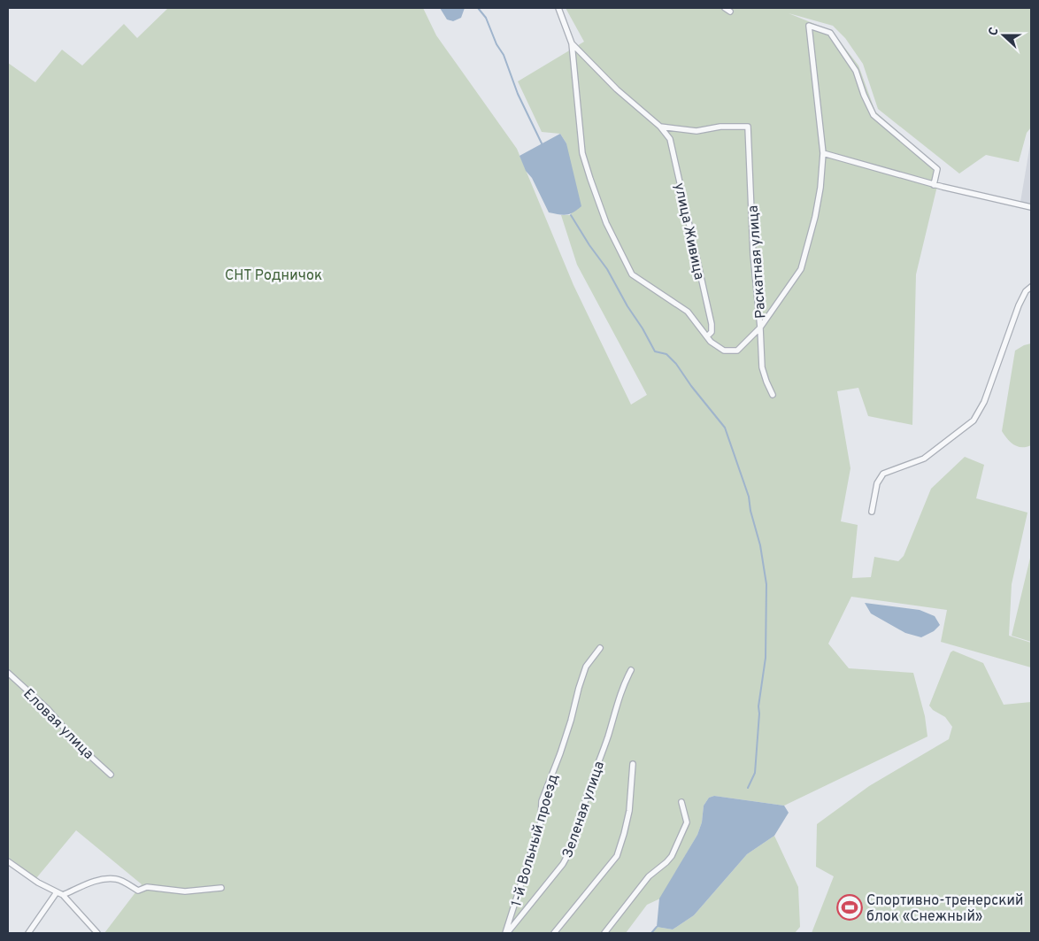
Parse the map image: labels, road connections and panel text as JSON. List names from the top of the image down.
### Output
{
  "streets": {
    "street": [
      "улица Живица",
      "Раскатная улица",
      "Еловая улица",
      "Зеленая улица",
      "1-й Вольный проезд"
    ]
  },
  "crossings": [
    ["улица Живица", "Раскатная улица"],
    ["Зеленая улица", "1-й Вольный проезд"]
  ],
  "parks": ["СНТ Родничок"],
  "places": {
    "sports": ["Спортивно-тренерский блок «Снежный»"]
  },
  "north": "left"
}
